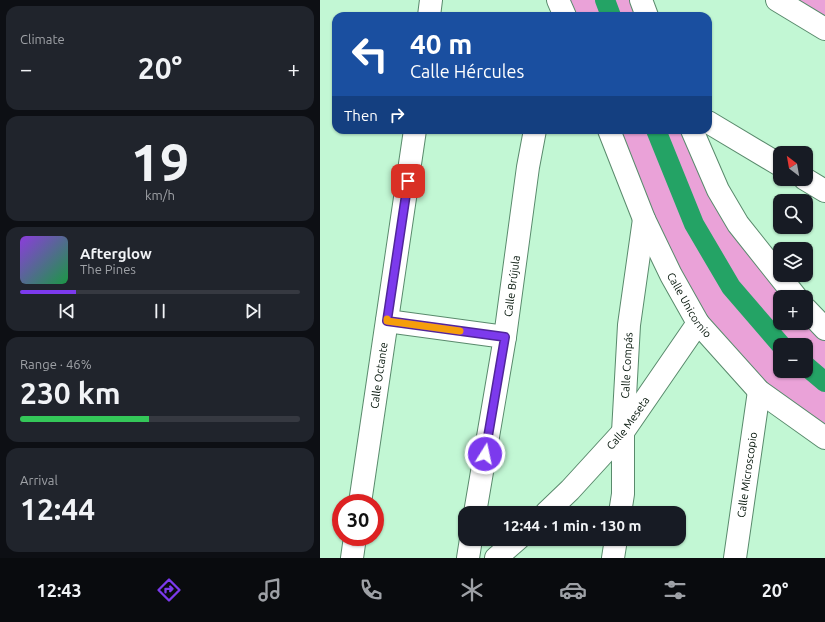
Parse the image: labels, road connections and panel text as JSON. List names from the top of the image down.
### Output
{
  "streets": {
    "street": [
      "Calle Brújula",
      "Calle Unicornio",
      "Calle Compás",
      "Calle Octante",
      "Calle Meseta",
      "Calle Microscopio"
    ]
  },
  "crossings": [
    ["Calle Unicornio", "Calle Compás"],
    ["Calle Unicornio", "Calle Meseta"],
    ["Calle Unicornio", "Calle Microscopio"],
    ["Calle Compás", "Calle Meseta"]
  ],
  "north": "top left",
  "page": {
    "tile": [
      "Climate",
      ["19", "km/h"],
      ["Range · 46%", "230 km"],
      ["Arrival", "12:44"]
    ],
    "turn": ["40 m", "Calle Hércules"],
    "heat": ["−", "20°", "+"],
    "then": "Then",
    "map_buttons": ["+", "−"],
    "song": ["Afterglow", "The Pines"],
    "limit": "30",
    "trip": "12:44 · 1 min · 130 m",
    "tabs": ["12:43", "20°"]
  }
}
